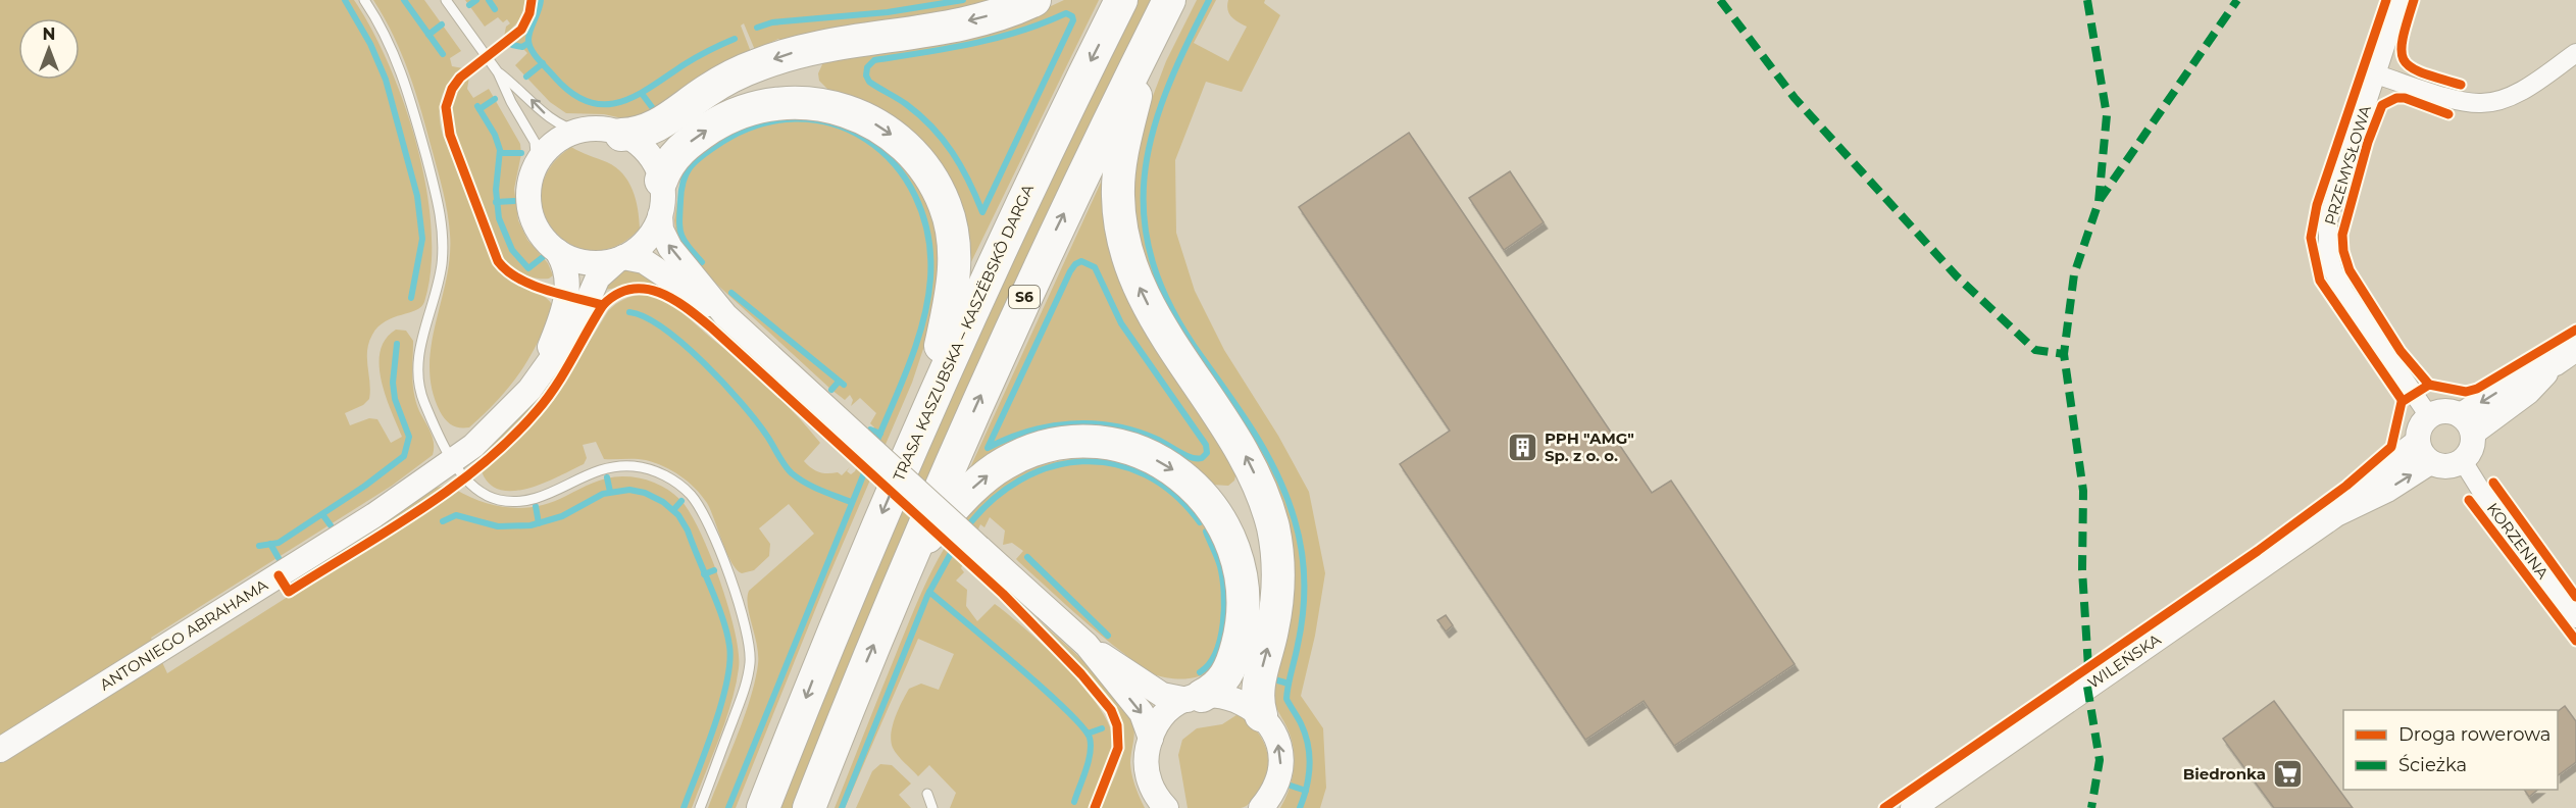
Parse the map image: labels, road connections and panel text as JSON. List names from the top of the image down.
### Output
{
  "streets": {
    "highway": ["S6", "TRASA KASZUBSKA – KASZËBSKÔ DARGA"],
    "main road": ["ANTONIEGO ABRAHAMA", "WILEŃSKA"],
    "street": ["PRZEMYSŁOWA", "KORZENNA"]
  },
  "crossings": [
    ["PRZEMYSŁOWA", "KORZENNA"],
    ["PRZEMYSŁOWA", "WILEŃSKA"],
    ["KORZENNA", "WILEŃSKA"]
  ],
  "places": {
    "building": ["PPH \"AMG\" Sp. z o. o."],
    "supermarket": ["Biedronka"]
  },
  "legend": ["Droga rowerowa", "Ścieżka"],
  "north": "top"
}
